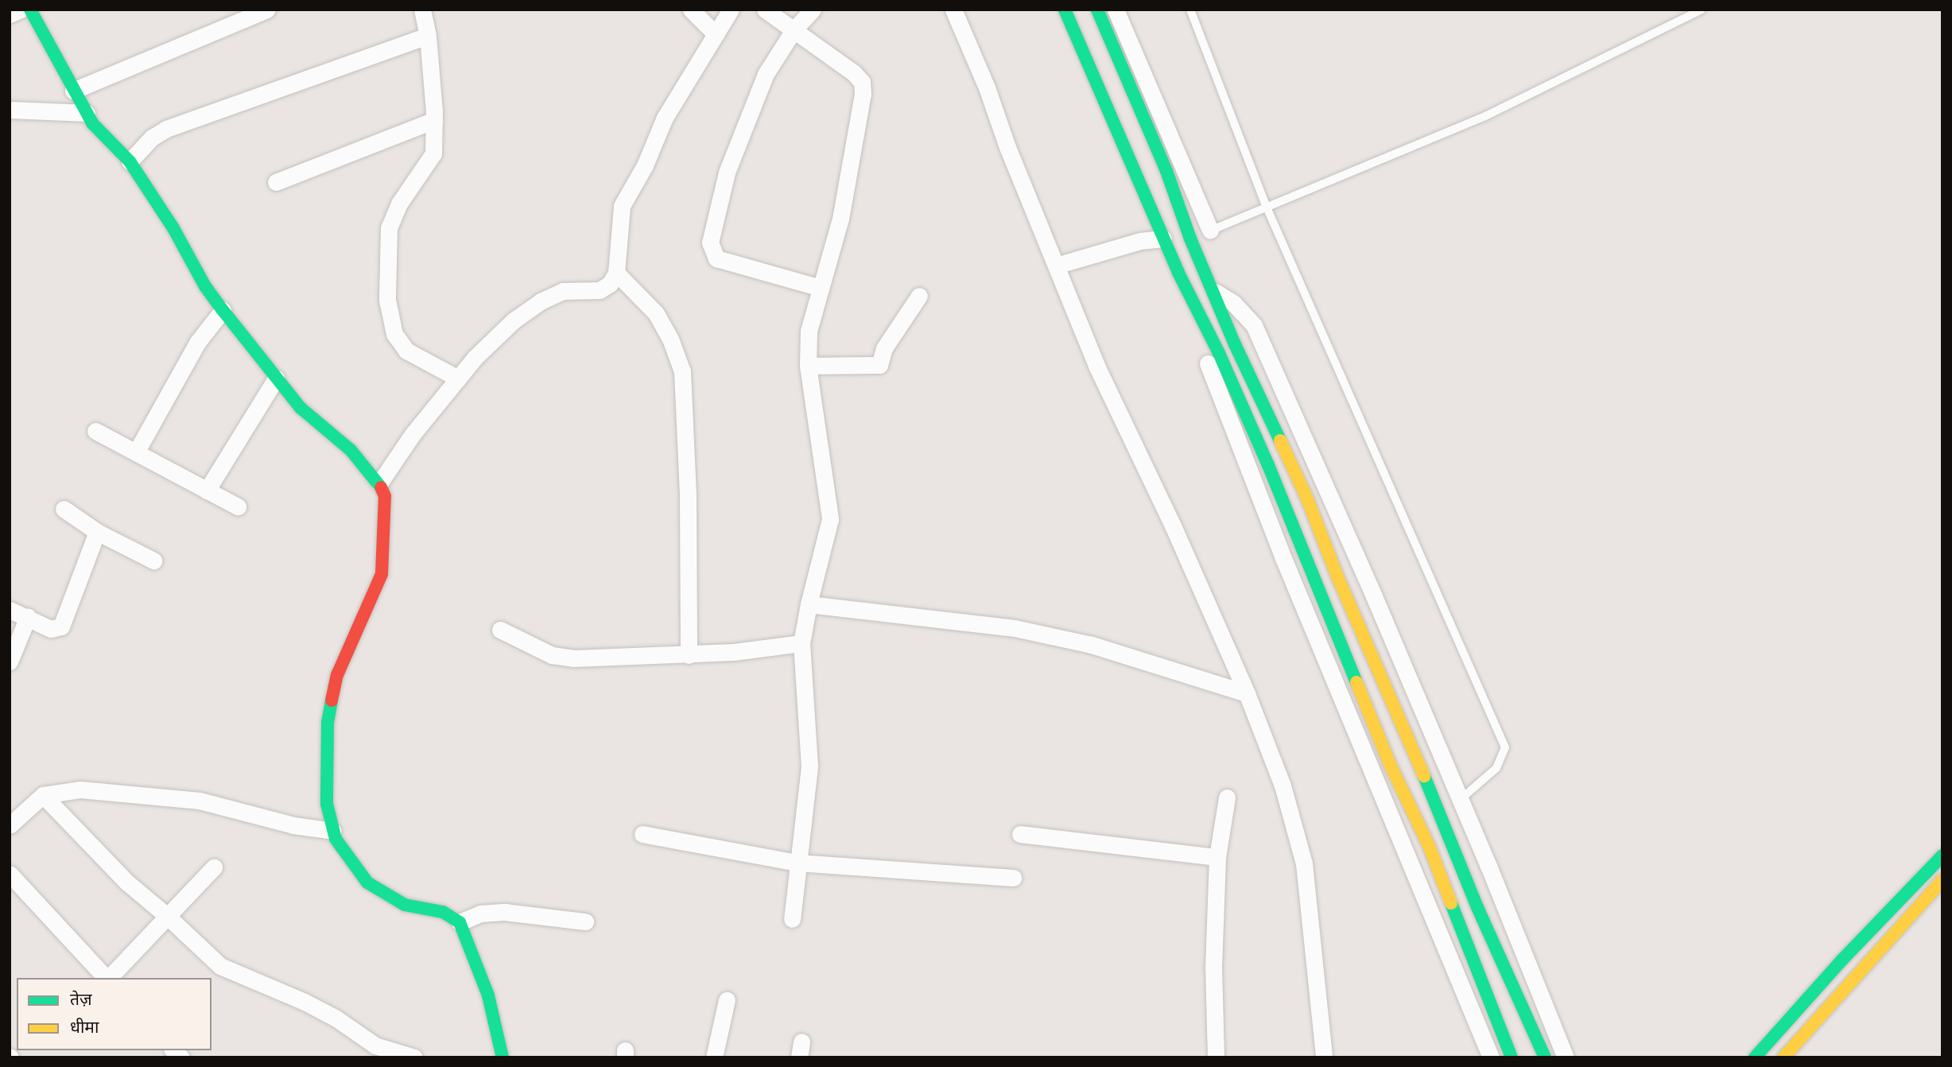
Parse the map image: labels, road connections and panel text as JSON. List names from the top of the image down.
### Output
{
  "legend": ["तेज़", "धीमा"]
}
